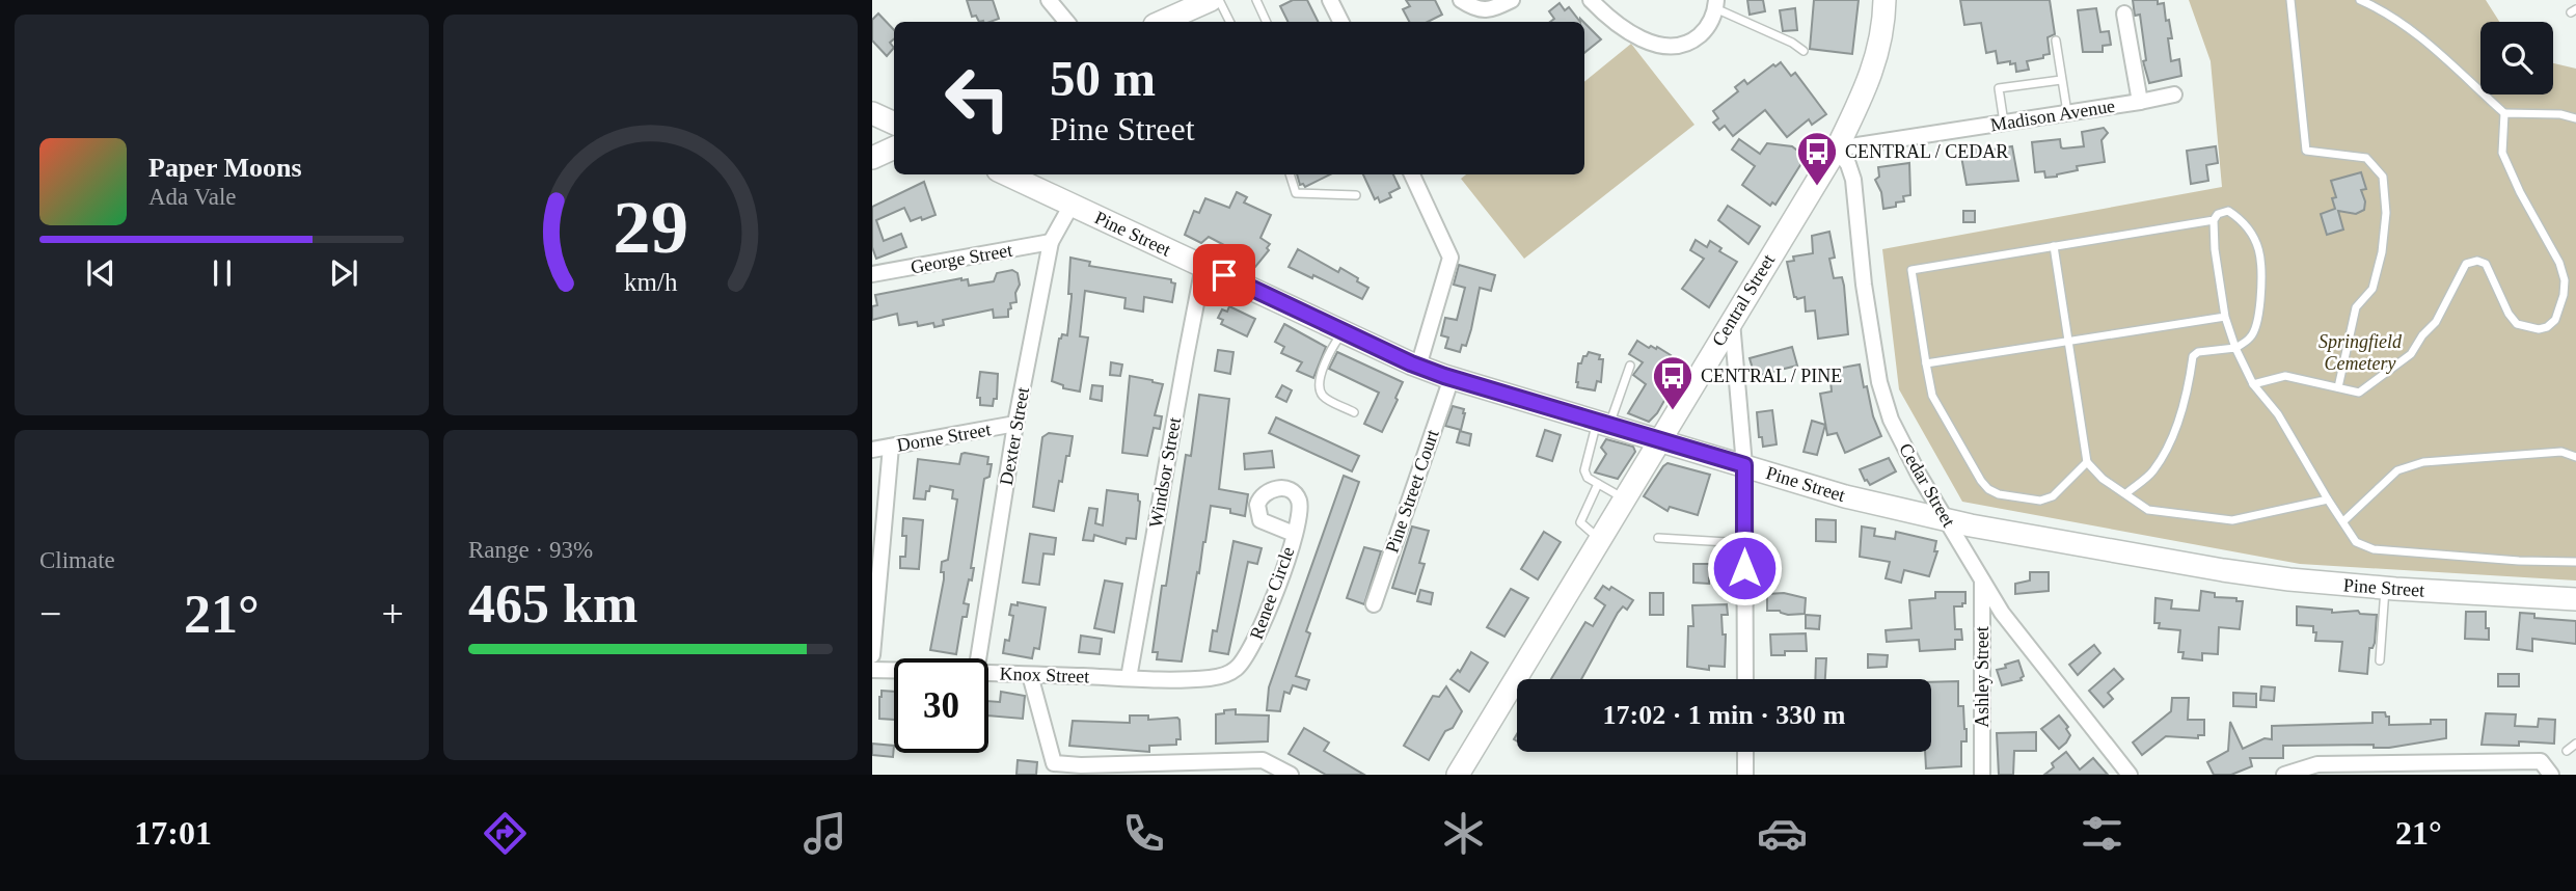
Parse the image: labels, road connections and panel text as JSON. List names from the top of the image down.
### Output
{
  "streets": {
    "main road": ["Pine Street", "Central Street"],
    "street": [
      "Madison Avenue",
      "George Street",
      "Dexter Street",
      "Dorne Street",
      "Windsor Street",
      "Cedar Street",
      "Pine Street Court",
      "Renee Circle",
      "Knox Street",
      "Ashley Street"
    ]
  },
  "crossings": [
    ["Madison Avenue", "Central Street"],
    ["Madison Avenue", "Cedar Street"],
    ["Pine Street", "Central Street"],
    ["Pine Street", "Dexter Street"],
    ["Pine Street", "Windsor Street"],
    ["Pine Street", "Cedar Street"],
    ["Pine Street", "Pine Street Court"],
    ["George Street", "Dexter Street"],
    ["Central Street", "Cedar Street"],
    ["Dexter Street", "Dorne Street"],
    ["Windsor Street", "Renee Circle"],
    ["Windsor Street", "Knox Street"],
    ["Cedar Street", "Ashley Street"],
    ["Renee Circle", "Knox Street"]
  ],
  "parks": ["Springfield Cemetery"],
  "places": {
    "bus stop": ["CENTRAL / CEDAR", "CENTRAL / PINE"]
  },
  "page": {
    "turn": ["50 m", "Pine Street"],
    "song": ["Paper Moons", "Ada Vale"],
    "tile": [
      "Climate",
      ["Range · 93%", "465 km"]
    ],
    "heat": ["−", "21°", "+"],
    "limit": "30",
    "trip": "17:02 · 1 min · 330 m",
    "tabs": ["17:01", "21°"],
    "gauge": ["29", "km/h"]
  }
}
